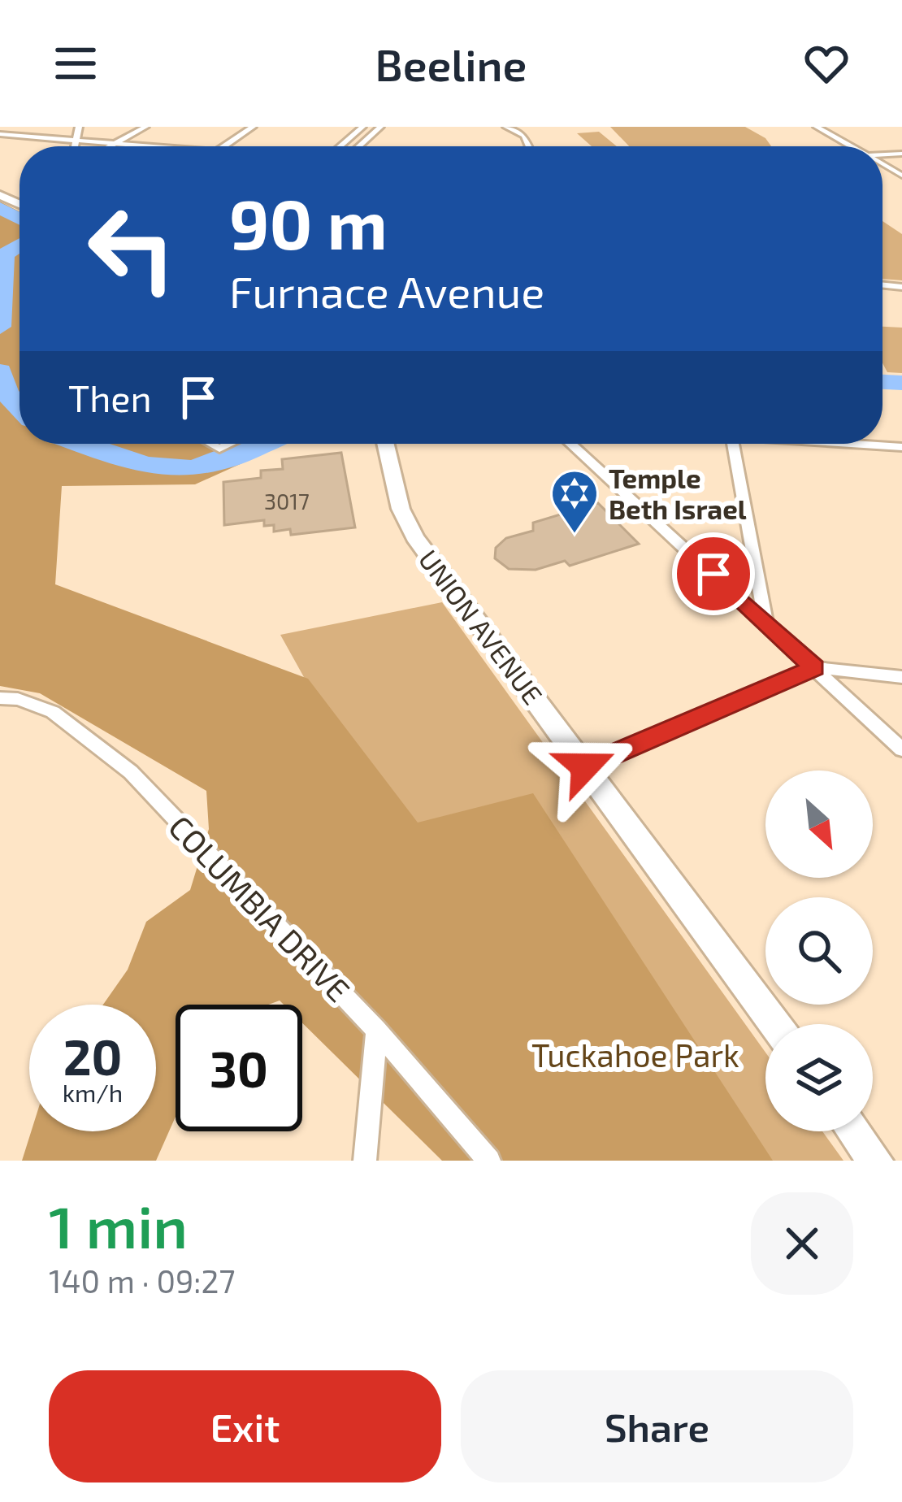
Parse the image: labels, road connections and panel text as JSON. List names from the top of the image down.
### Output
{
  "streets": {
    "main road": ["UNION AVENUE"],
    "street": ["COLUMBIA DRIVE"]
  },
  "parks": ["Tuckahoe Park"],
  "places": {
    "synagogue": ["Temple Beth Israel"]
  },
  "house_numbers": ["3017"],
  "north": "bottom right",
  "page": {
    "header": "Beeline",
    "turn": ["90 m", "Furnace Avenue"],
    "then": "Then",
    "speed": "20 km/h",
    "limit": "30",
    "heading": ["1 min", "140 m · 09:27"],
    "buttons": ["Exit", "Share"]
  }
}
